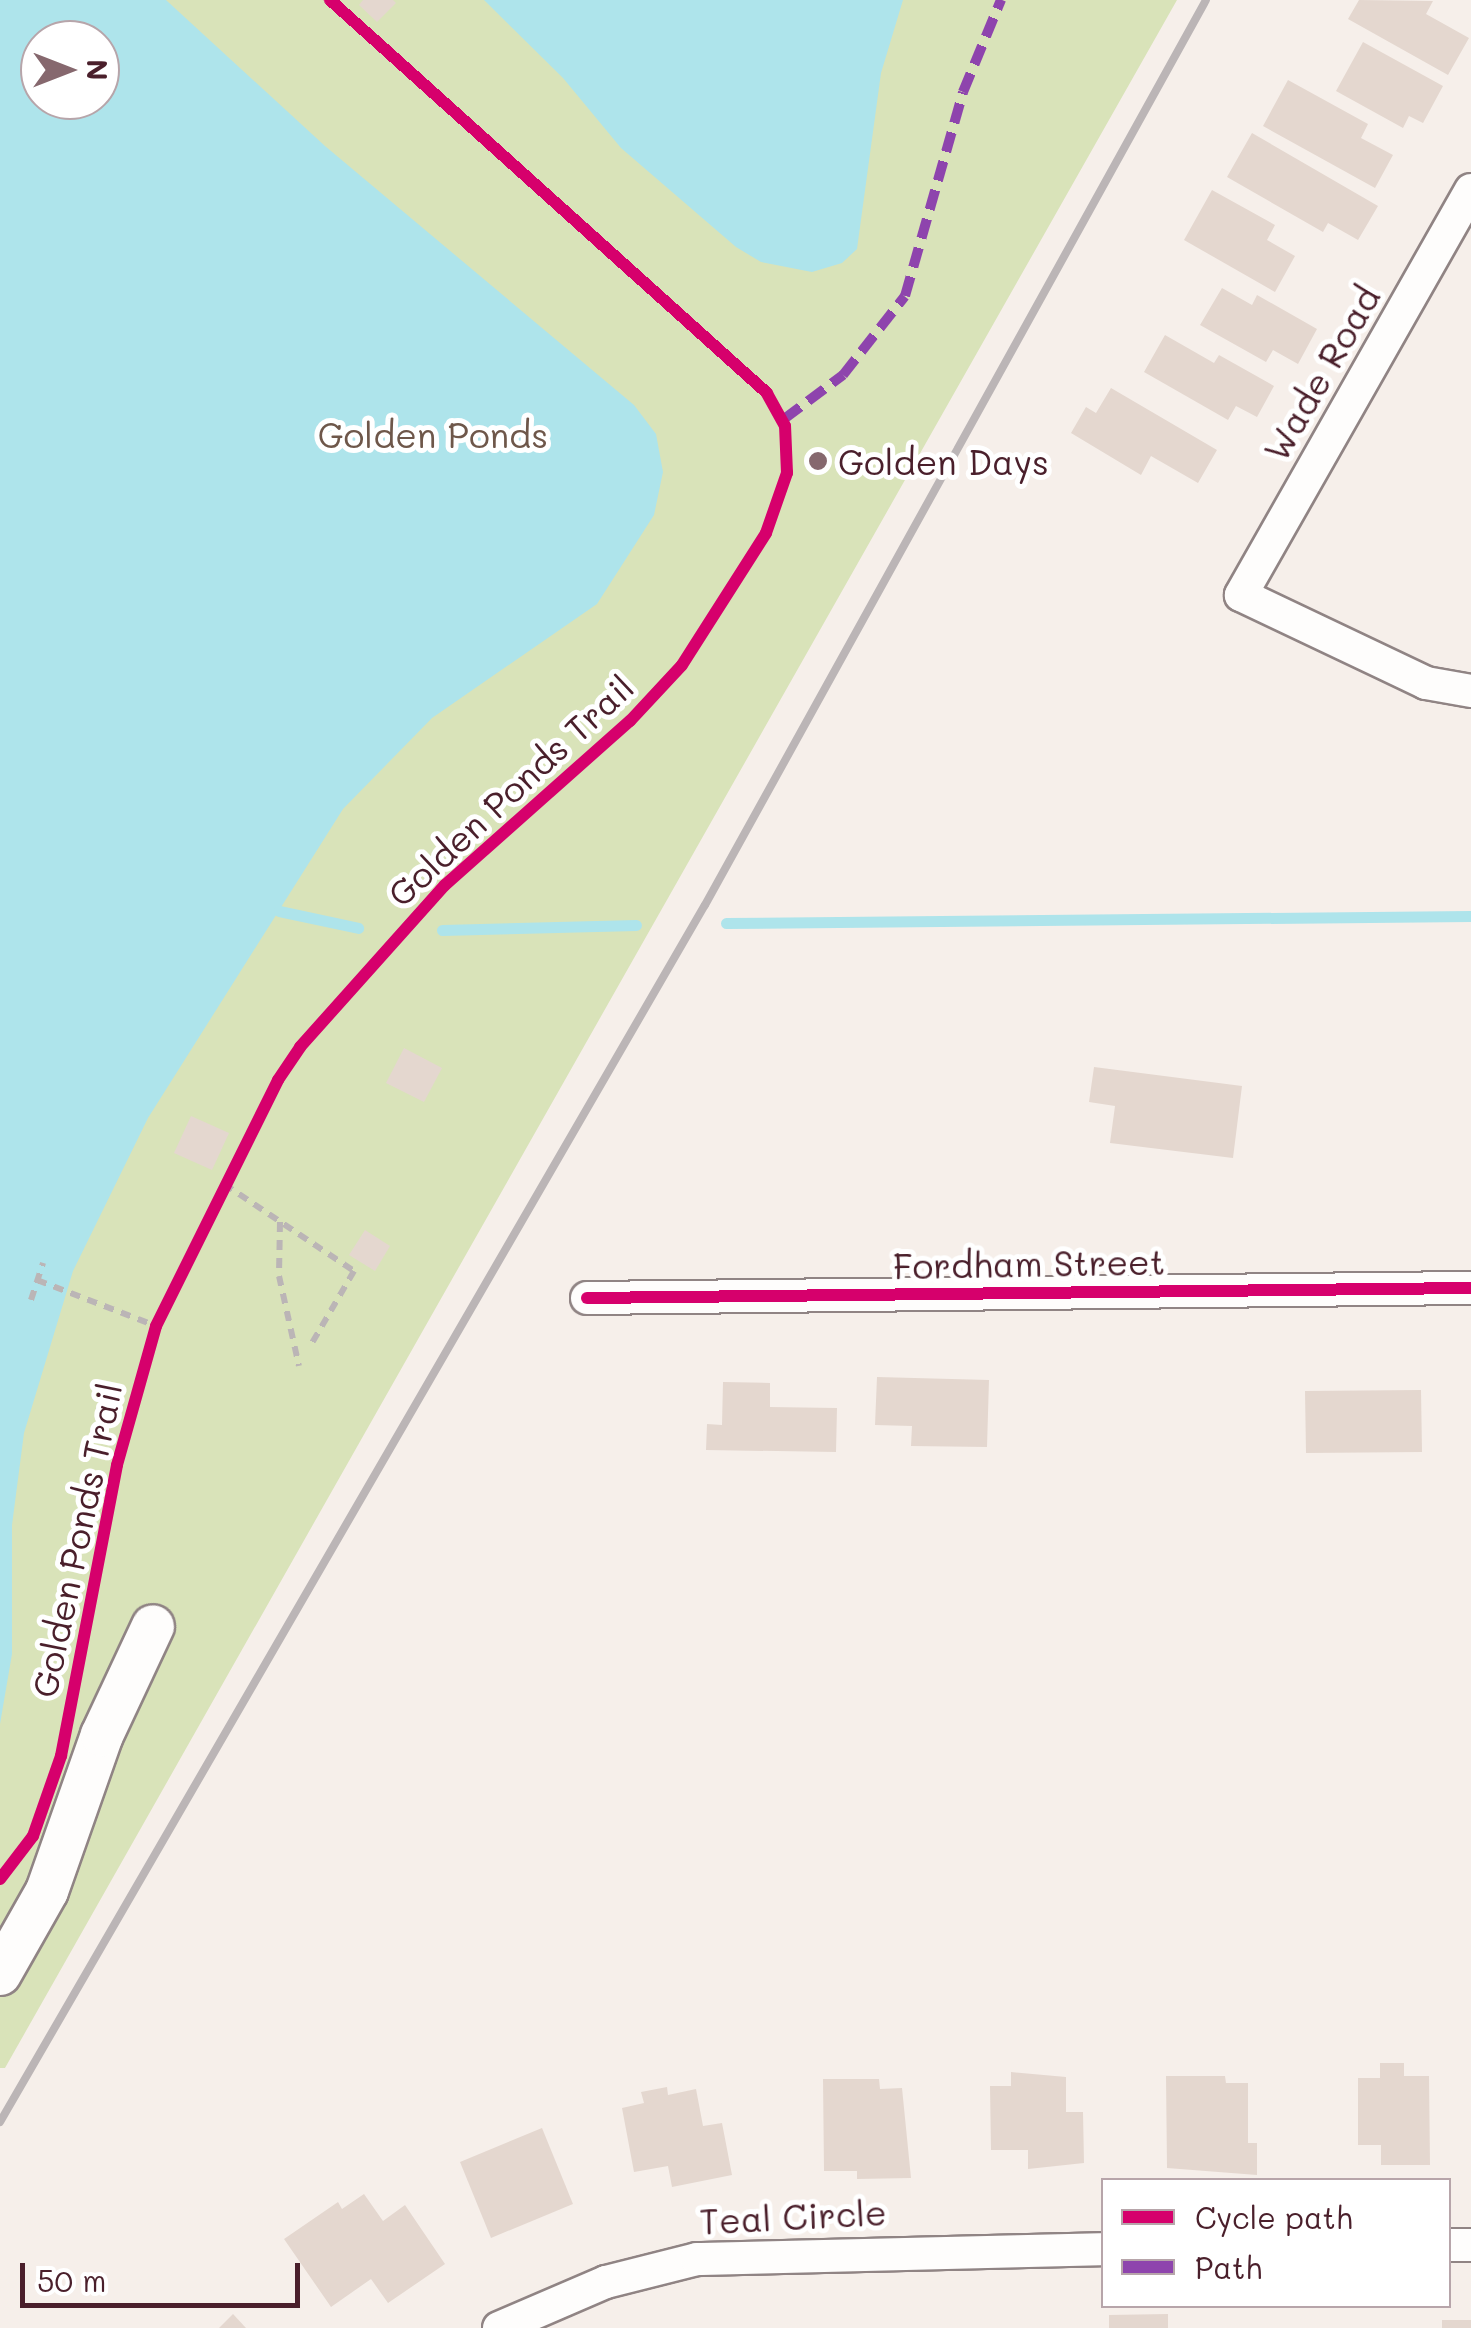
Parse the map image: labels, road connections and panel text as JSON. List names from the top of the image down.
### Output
{
  "streets": {
    "street": ["Wade Road", "Fordham Street", "Teal Circle"],
    "cycle path": ["Golden Ponds Trail"]
  },
  "parks": ["Golden Ponds"],
  "places": ["Golden Days"],
  "legend": ["Cycle path", "Path"],
  "scale_bar": "50 m",
  "north": "right"
}
